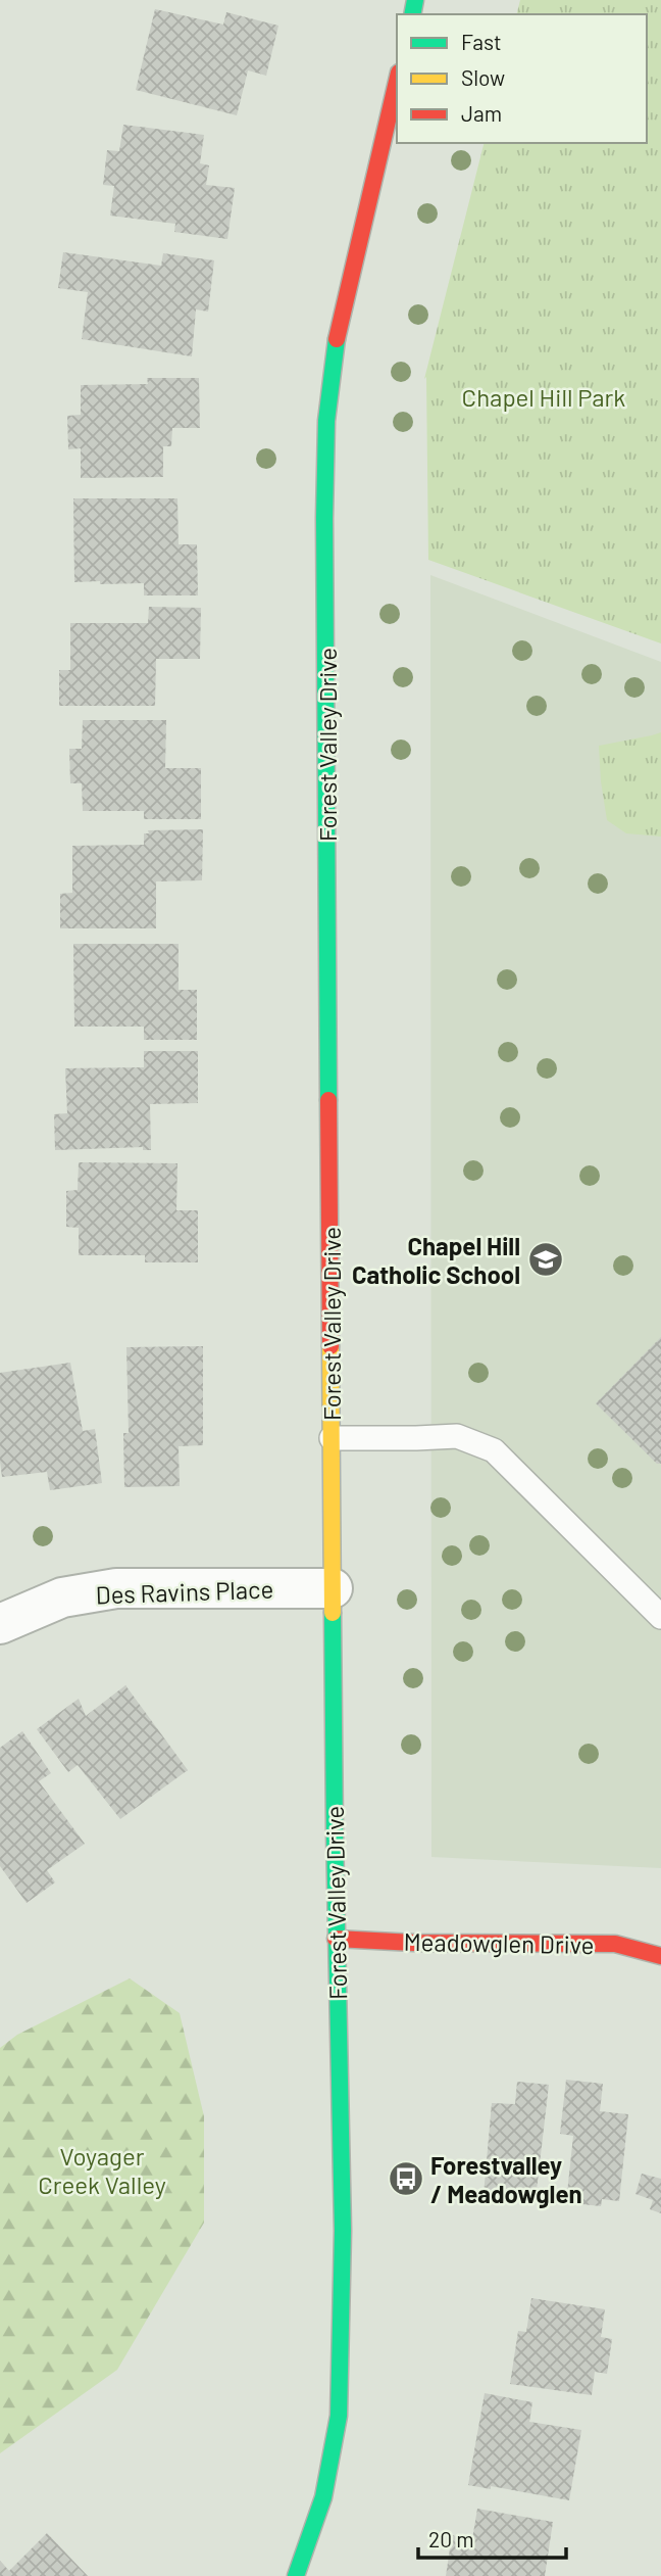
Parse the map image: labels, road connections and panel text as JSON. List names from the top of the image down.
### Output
{
  "streets": {
    "street": ["Forest Valley Drive", "Des Ravins Place", "Meadowglen Drive"]
  },
  "crossings": [
    ["Forest Valley Drive", "Des Ravins Place"],
    ["Forest Valley Drive", "Meadowglen Drive"]
  ],
  "parks": ["Chapel Hill Park", "Voyager Creek Valley"],
  "places": {
    "school or university": ["Chapel Hill Catholic School"],
    "bus stop": ["Forestvalley / Meadowglen"]
  },
  "legend": ["Fast", "Slow", "Jam"],
  "scale_bar": "20 m"
}
